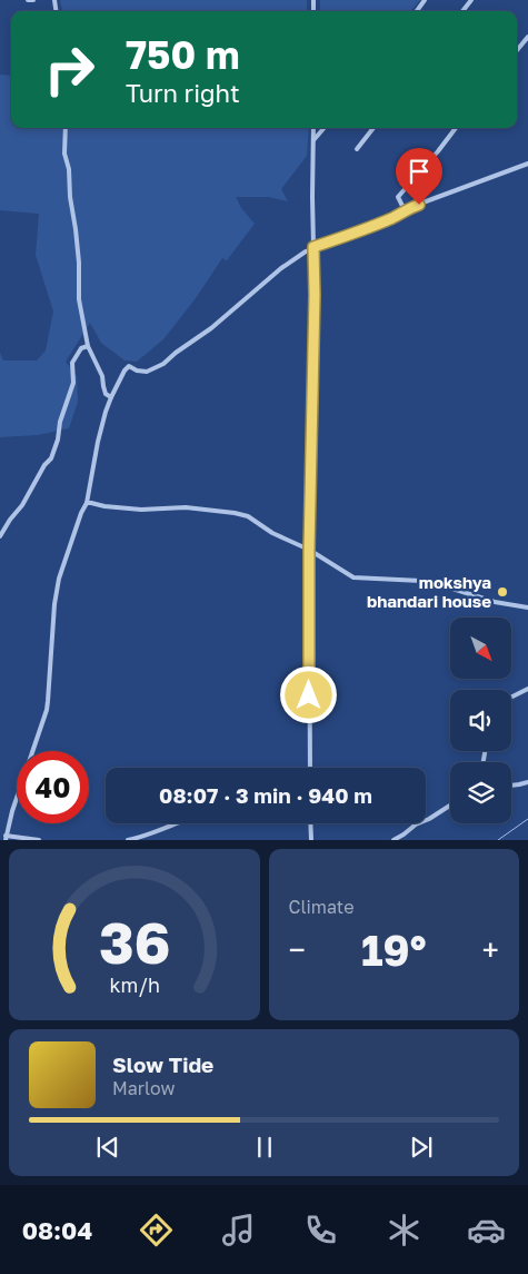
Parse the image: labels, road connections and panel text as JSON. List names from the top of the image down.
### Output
{
  "places": ["mokshya bhandari house"],
  "north": "bottom right",
  "page": {
    "turn": ["750 m", "Turn right"],
    "limit": "40",
    "trip": "08:07 · 3 min · 940 m",
    "tile": "Climate",
    "heat": ["−", "19°", "+"],
    "song": ["Slow Tide", "Marlow"],
    "tabs": "08:04",
    "gauge": ["36", "km/h"]
  }
}
